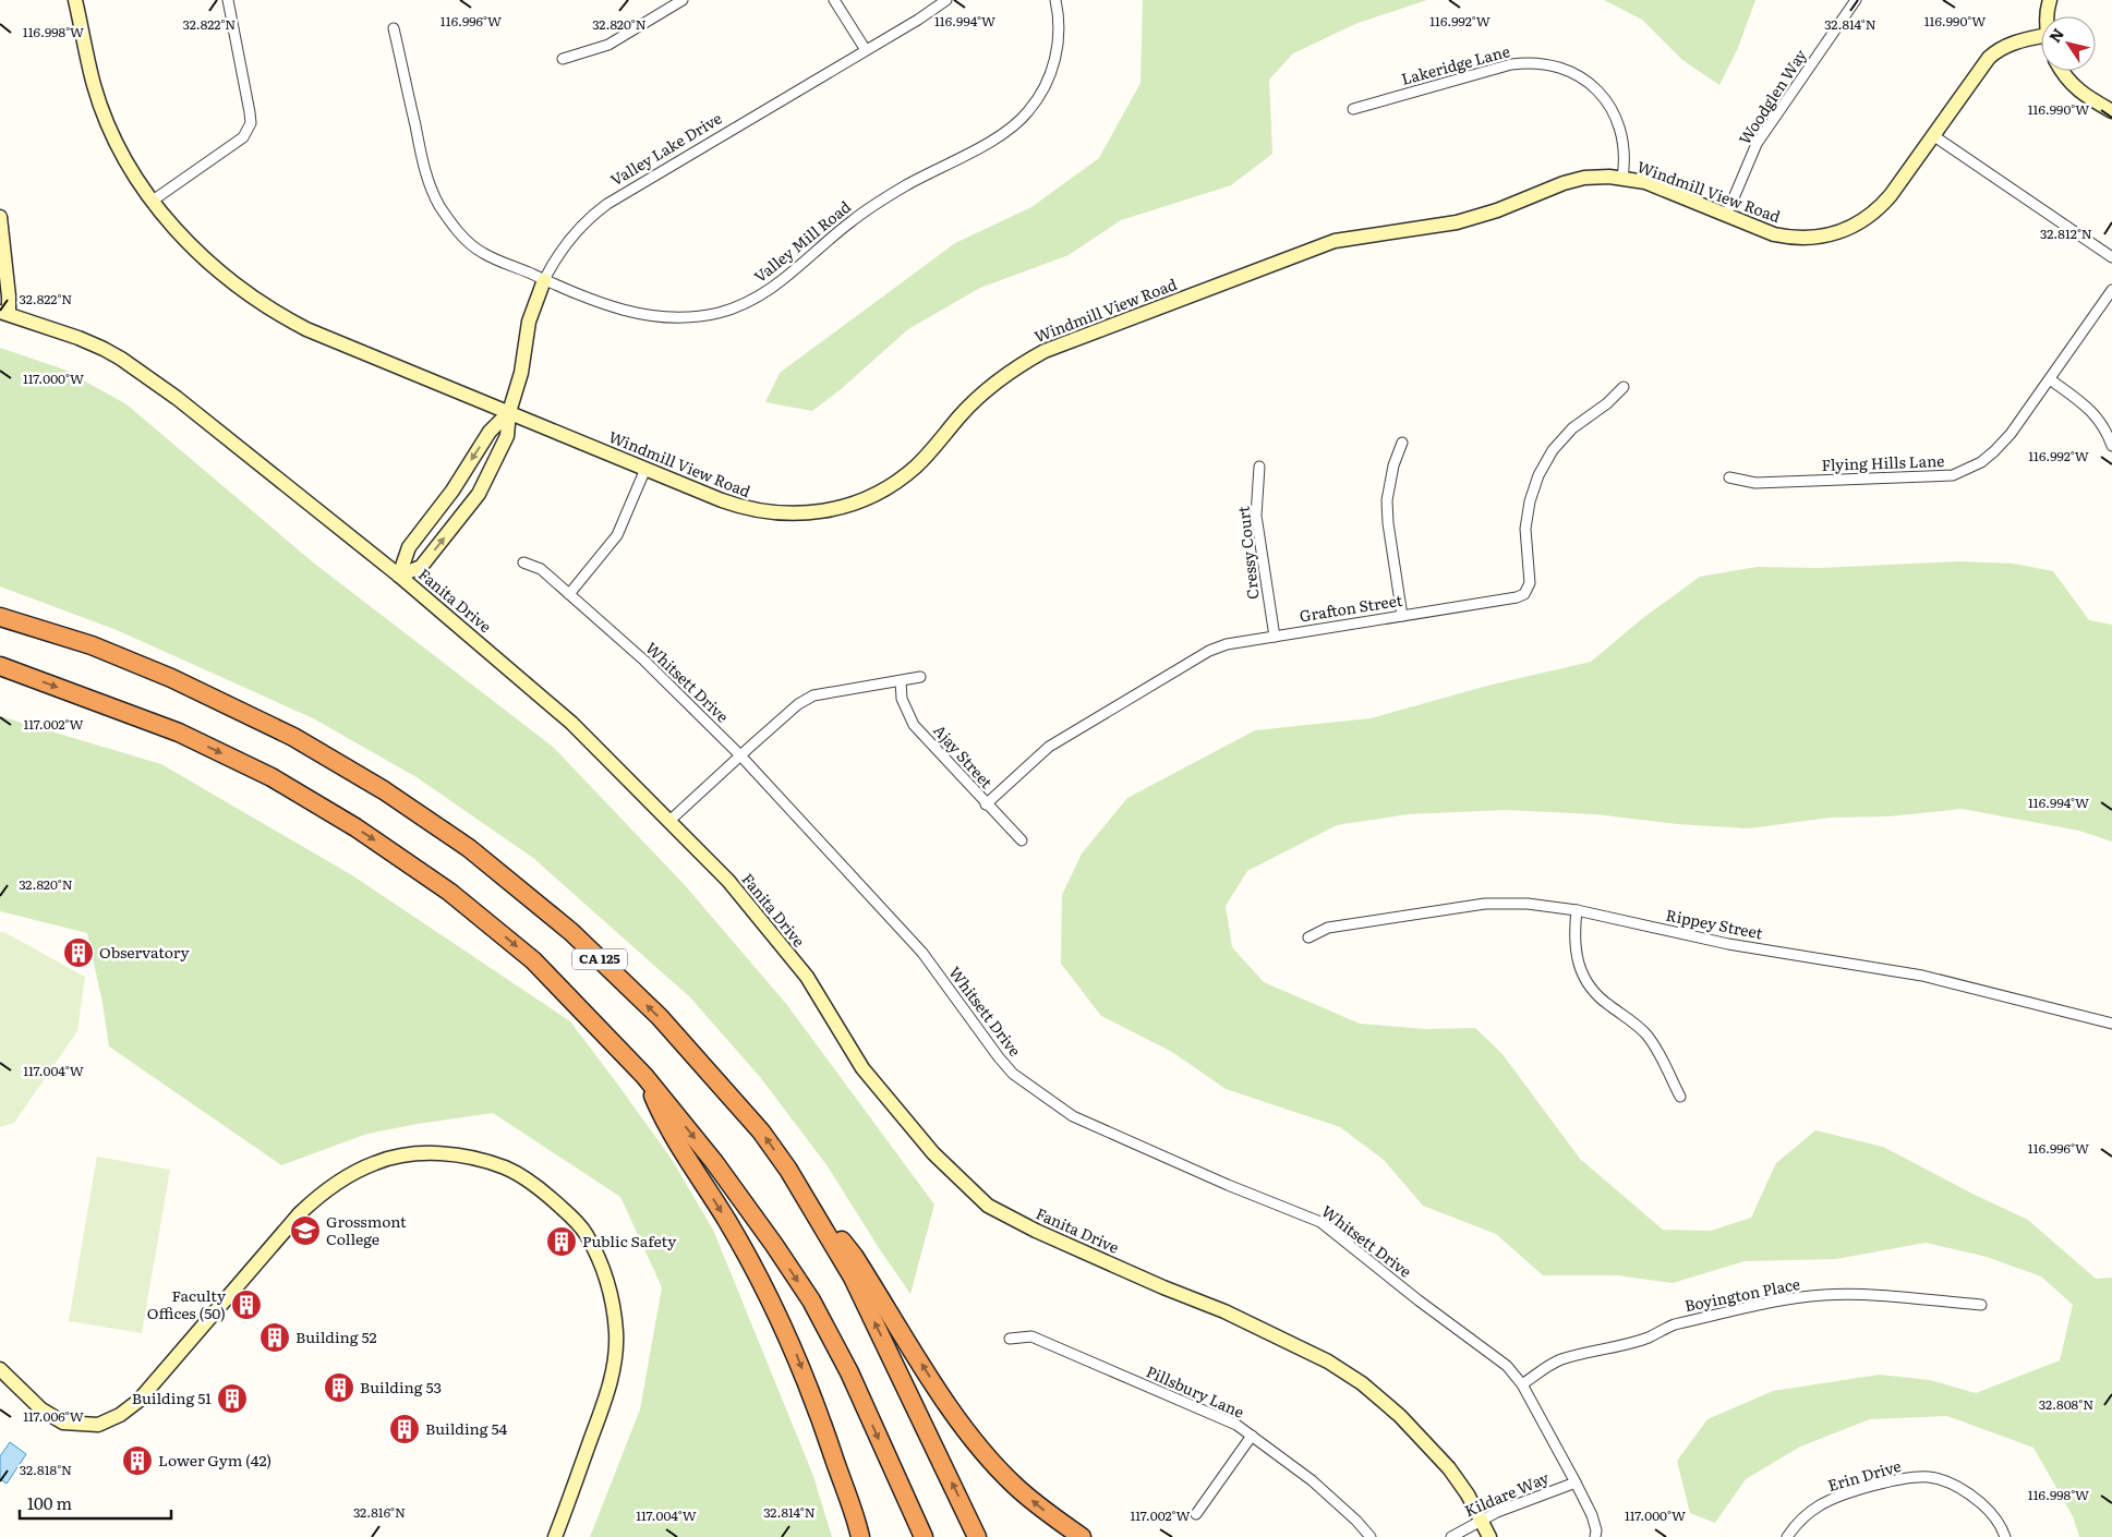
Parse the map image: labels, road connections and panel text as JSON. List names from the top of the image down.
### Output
{
  "streets": {
    "highway": ["CA 125"],
    "street": [
      "Lakeridge Lane",
      "Woodglen Way",
      "Valley Lake Drive",
      "Windmill View Road",
      "Valley Mill Road",
      "Flying Hills Lane",
      "Cressy Court",
      "Fanita Drive",
      "Grafton Street",
      "Whitsett Drive",
      "Ajay Street",
      "Rippey Street",
      "Boyington Place",
      "Pillsbury Lane",
      "Erin Drive",
      "Kildare Way"
    ]
  },
  "crossings": [
    ["Lakeridge Lane", "Windmill View Road"],
    ["Woodglen Way", "Windmill View Road"],
    ["Valley Lake Drive", "Windmill View Road"],
    ["Valley Lake Drive", "Valley Mill Road"],
    ["Valley Lake Drive", "Fanita Drive"],
    ["Cressy Court", "Grafton Street"],
    ["Fanita Drive", "Kildare Way"],
    ["Grafton Street", "Ajay Street"],
    ["Whitsett Drive", "Boyington Place"],
    ["Whitsett Drive", "Kildare Way"]
  ],
  "places": {
    "building": [
      "Observatory",
      "Public Safety",
      "Faculty Offices (50)",
      "Building 52",
      "Building 53",
      "Building 51",
      "Building 54",
      "Lower Gym (42)"
    ],
    "school or university": ["Grossmont College"]
  },
  "scale_bar": "100 m",
  "north": "top left",
  "coordinates": [
    "116.990°W",
    "116.996°W",
    "116.994°W",
    "116.992°W",
    "32.822°N",
    "32.820°N",
    "32.814°N",
    "116.998°W",
    "32.812°N",
    "117.000°W",
    "117.002°W",
    "117.004°W",
    "32.808°N",
    "117.006°W",
    "32.818°N",
    "32.816°N"
  ]
}
